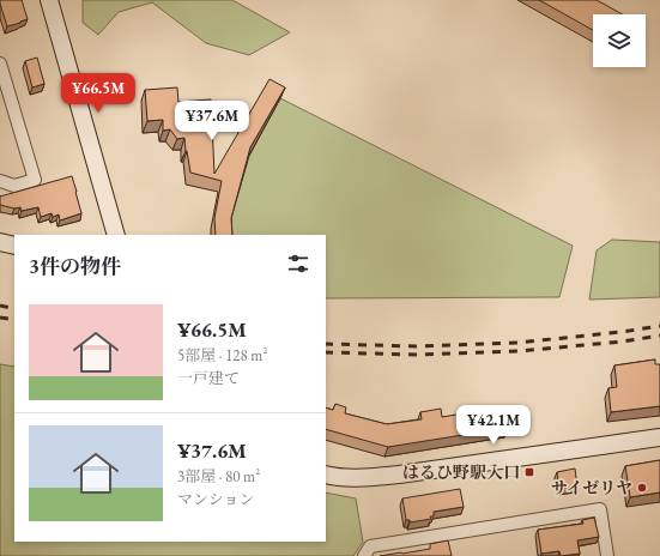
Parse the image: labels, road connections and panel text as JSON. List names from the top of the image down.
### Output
{
  "places": {
    "transit": ["はるひ野駅入口"],
    "other": ["サイゼリヤ"]
  },
  "page": {
    "price": ["¥66.5M", "¥37.6M", "¥42.1M"],
    "heading": "3件の物件",
    "list": [
      {
        "name": "¥66.5M",
        "note": "5部屋 · 128 m² · 一戸建て"
      },
      {
        "name": "¥37.6M",
        "note": "3部屋 · 80 m² · マンション"
      }
    ]
  }
}
